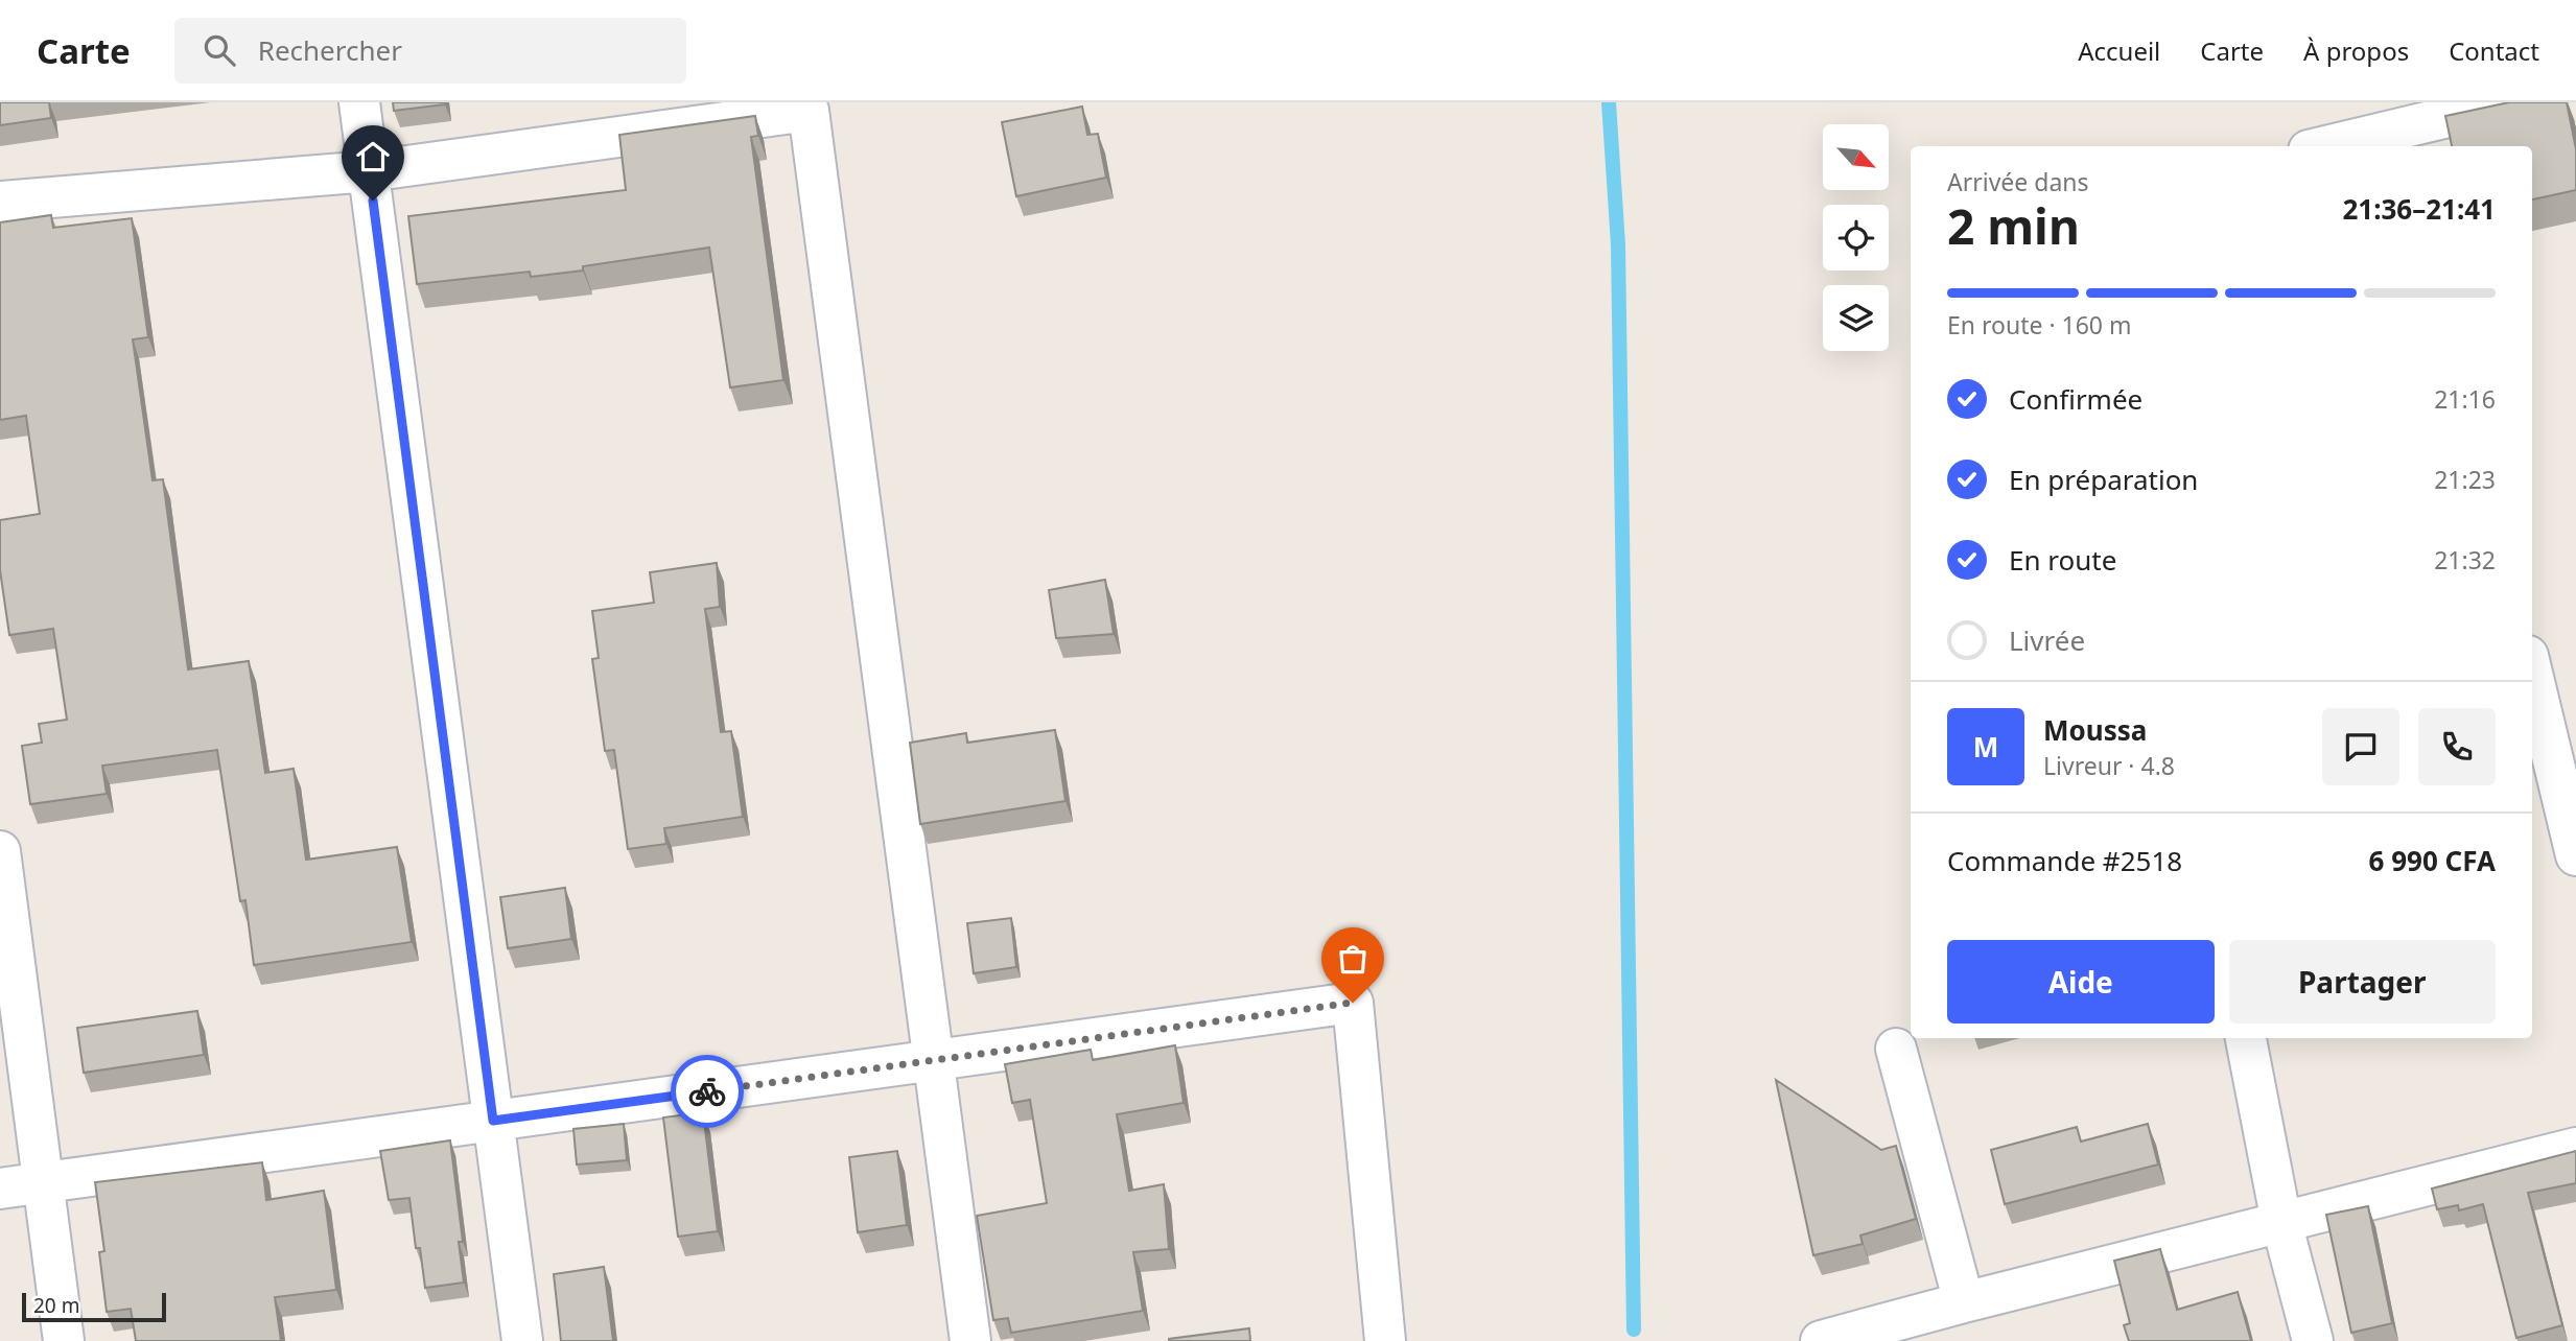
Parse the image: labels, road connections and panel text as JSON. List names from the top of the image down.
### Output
{
  "scale_bar": "20 m",
  "north": "bottom right",
  "page": {
    "header": "Carte",
    "search": "Rechercher",
    "nav": [
      "Accueil",
      "Carte",
      "À propos",
      "Contact"
    ],
    "heading": ["2 min", "Arrivée dans", "21:36–21:41"],
    "panel": [
      "Moussa",
      "Livreur · 4.8",
      "Commande #2518",
      "6 990 CFA"
    ],
    "bar": "En route · 160 m",
    "list": [
      ["Confirmée", "21:16"],
      ["En préparation", "21:23"],
      ["En route", "21:32"],
      "Livrée"
    ],
    "round": "M",
    "buttons": ["Aide", "Partager"],
    "scale": "20 m"
  }
}
